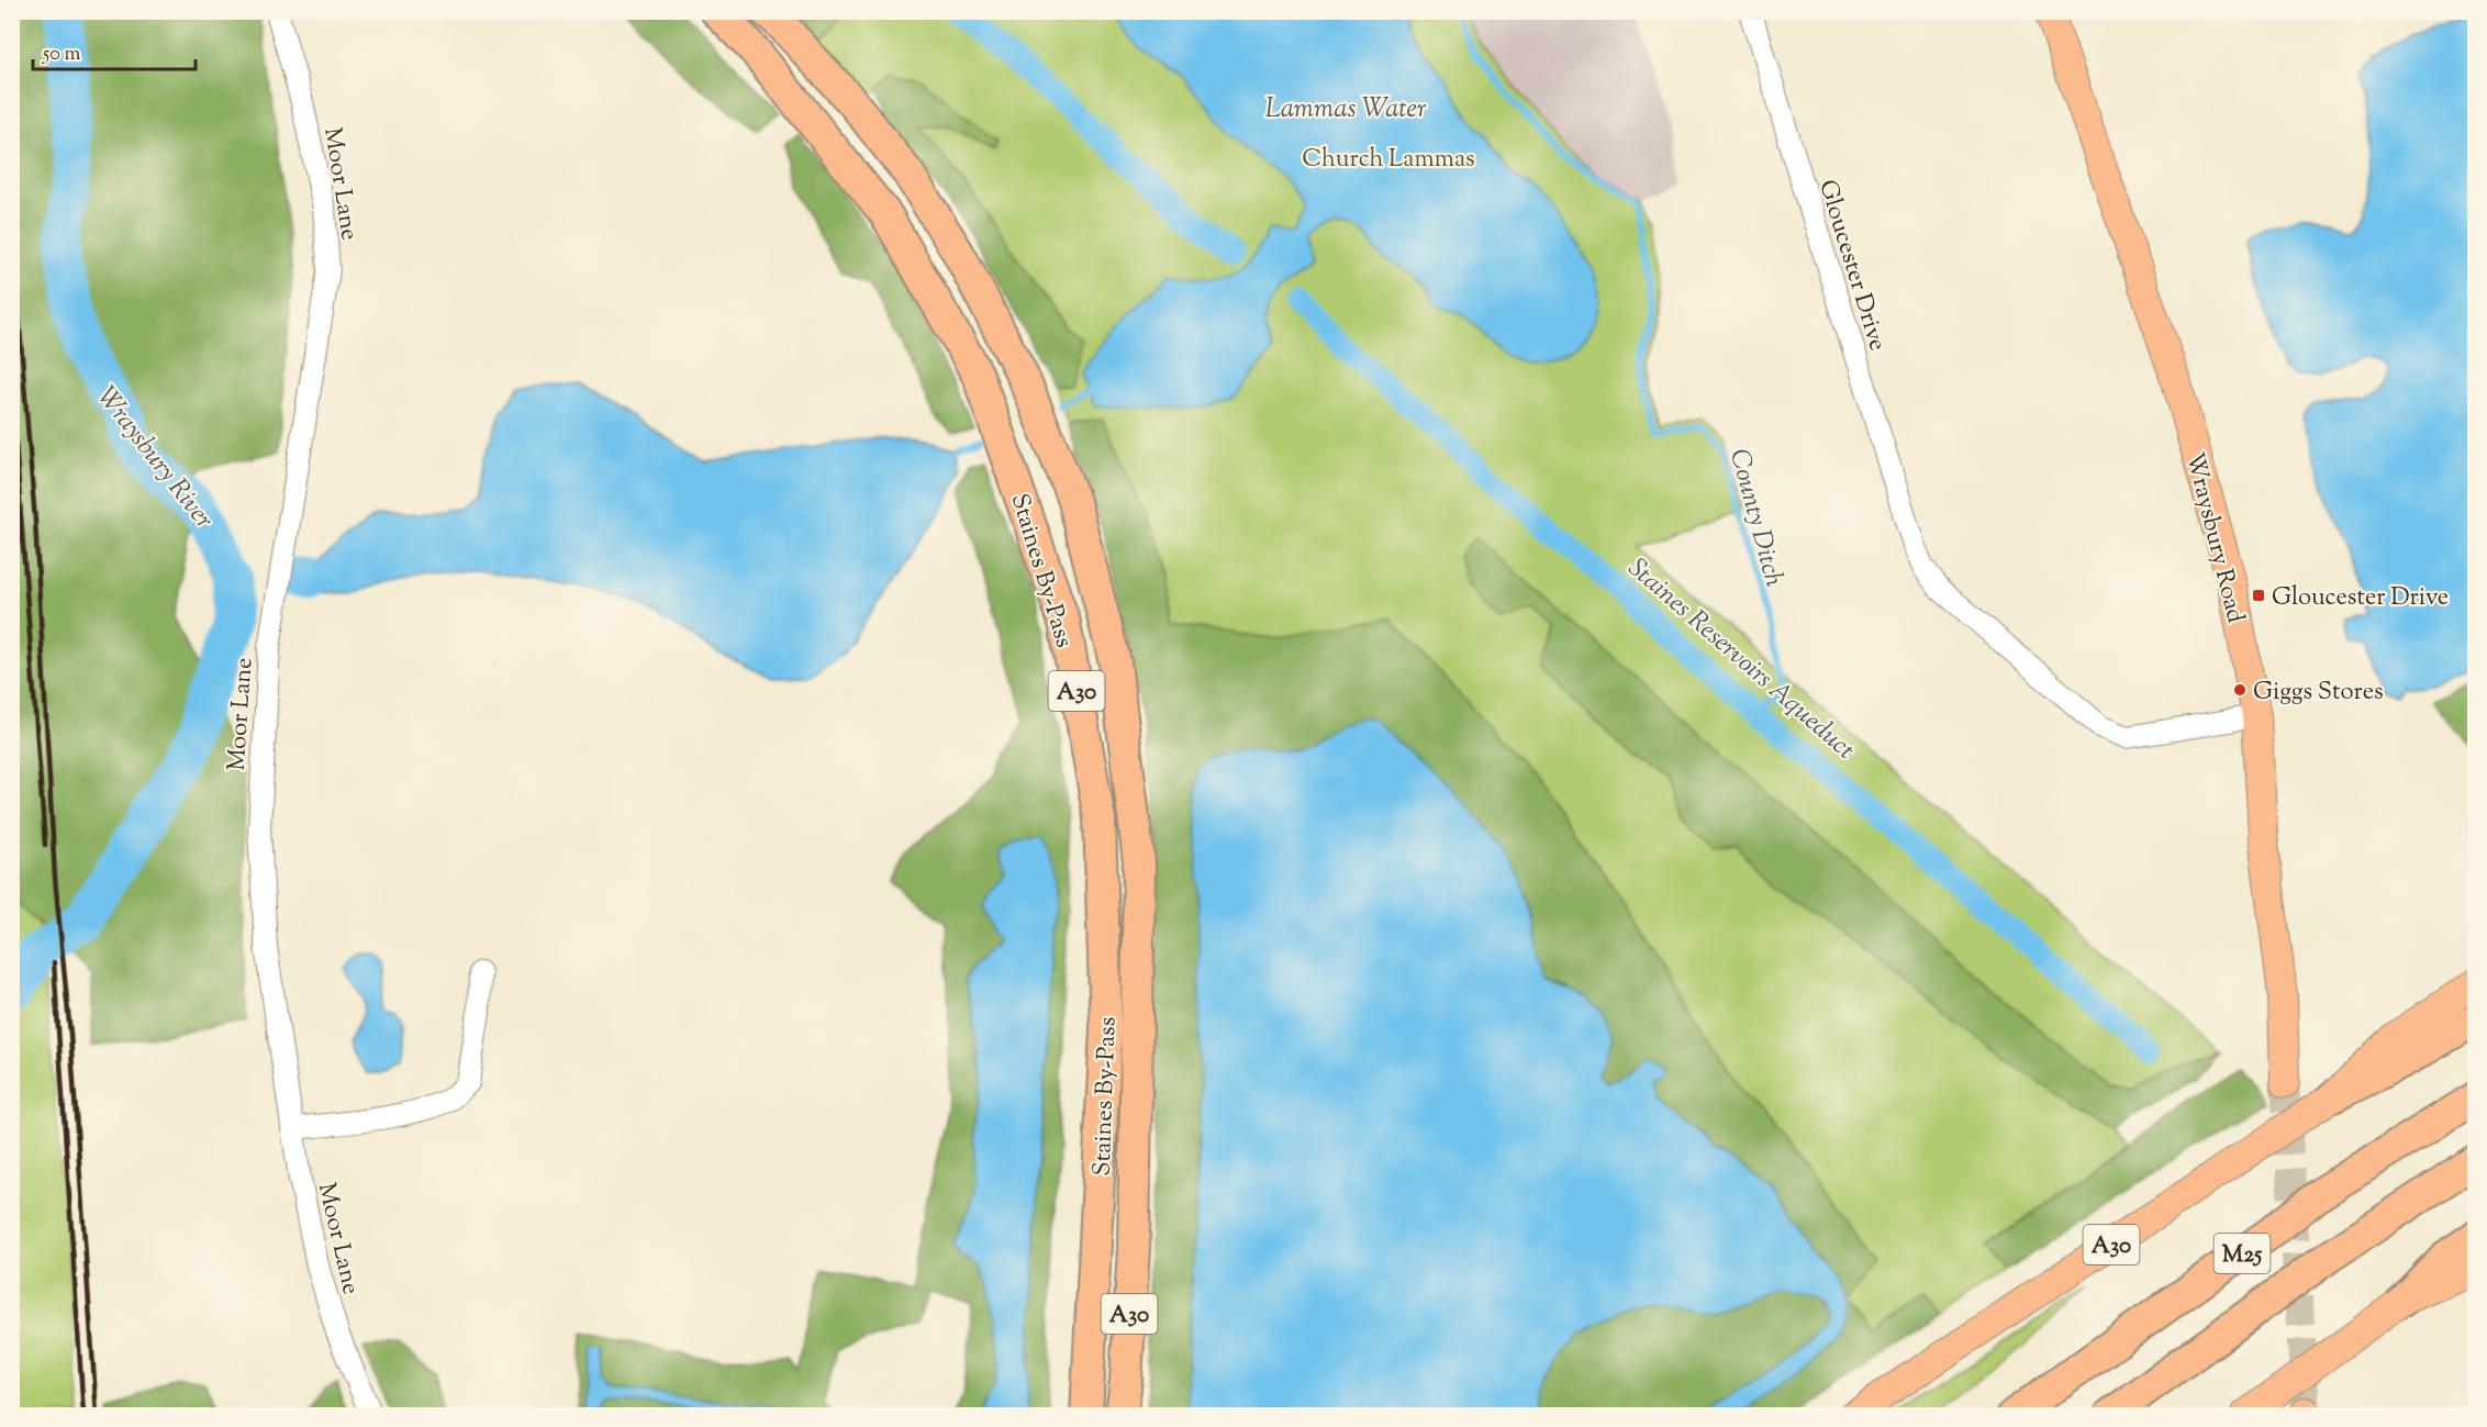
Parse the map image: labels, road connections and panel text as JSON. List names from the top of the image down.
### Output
{
  "streets": {
    "highway": ["Staines By-Pass", "A30", "M25"],
    "main road": ["Wraysbury Road"],
    "street": ["Moor Lane", "Gloucester Drive"]
  },
  "crossings": [
    ["Gloucester Drive", "Wraysbury Road"],
    ["Staines By-Pass", "A30"]
  ],
  "water": [
    "Lammas Water",
    "Wraysbury River",
    "County Ditch",
    "Staines Reservoirs Aqueduct"
  ],
  "parks": ["Church Lammas"],
  "places": {
    "transit": ["Gloucester Drive"],
    "other": ["Giggs Stores"]
  },
  "scale_bar": "50 m"
}
